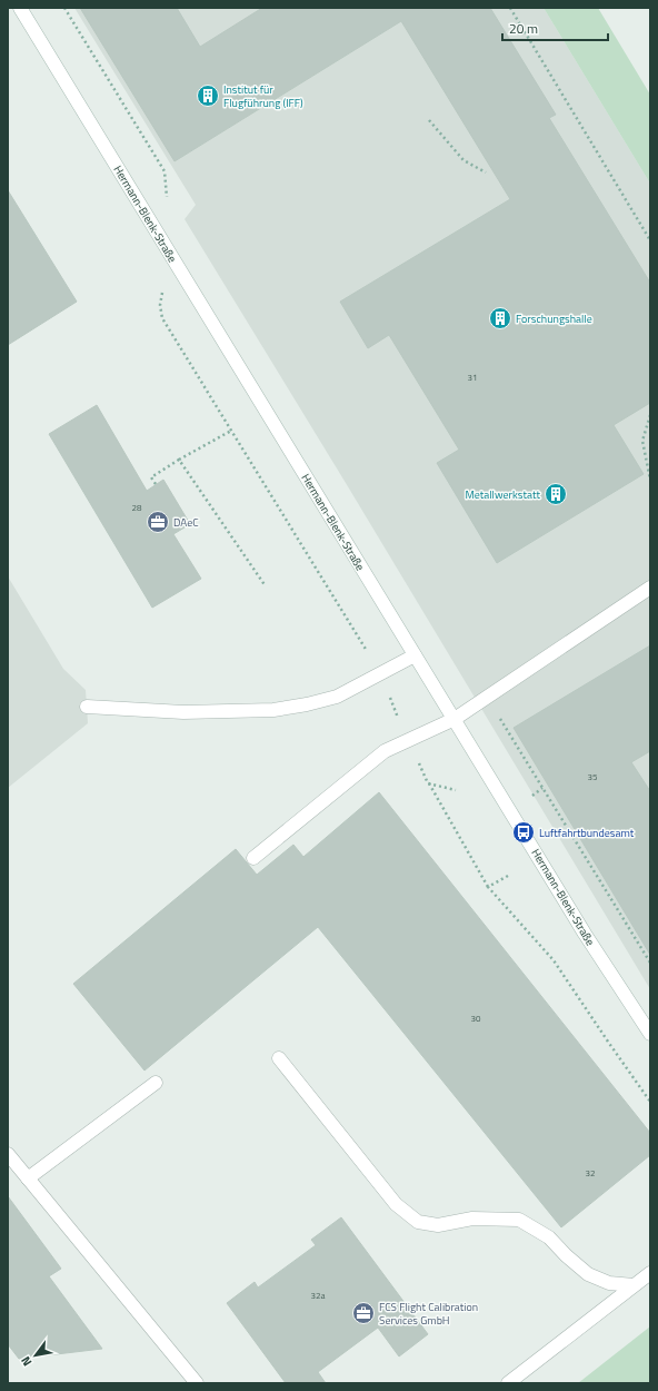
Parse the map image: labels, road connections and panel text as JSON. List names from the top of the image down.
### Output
{
  "streets": {
    "street": ["Hermann-Blenk-Straße"]
  },
  "places": {
    "building": ["Institut für Flugführung (IFF)", "Forschungshalle", "Metallwerkstatt"],
    "office": ["DAeC", "FCS Flight Calibration Services GmbH"],
    "bus stop": ["Luftfahrtbundesamt"]
  },
  "house_numbers": [
    "31",
    "28",
    "35",
    "30",
    "32",
    "32a"
  ],
  "scale_bar": "20 m",
  "north": "bottom left"
}
